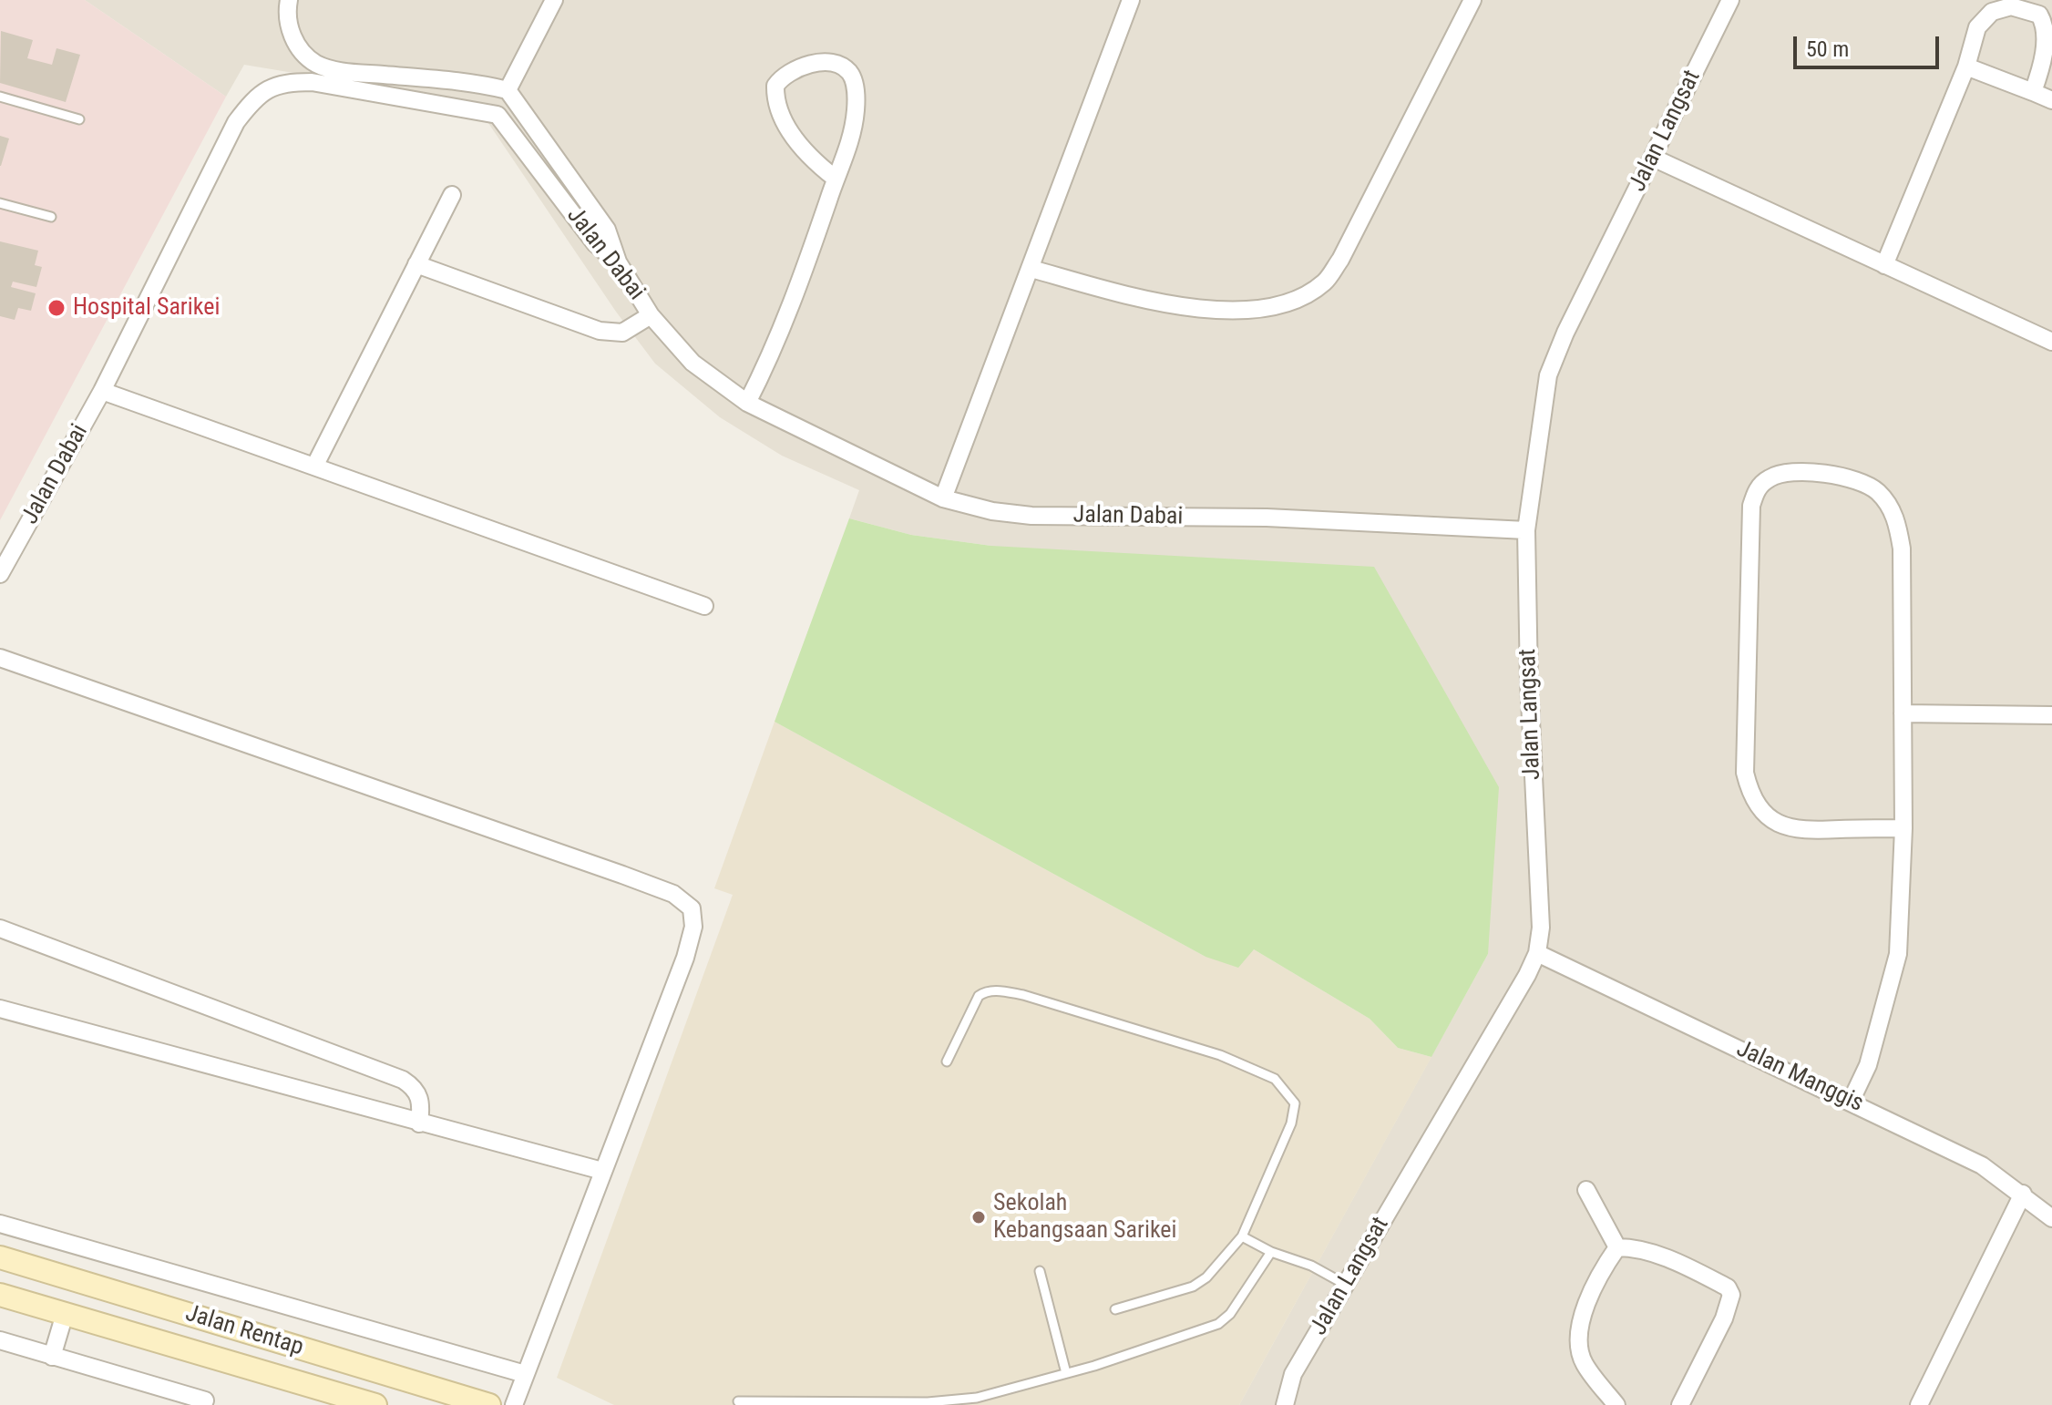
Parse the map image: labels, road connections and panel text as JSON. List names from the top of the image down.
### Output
{
  "streets": {
    "main road": ["Jalan Rentap"],
    "street": ["Jalan Langsat", "Jalan Dabai", "Jalan Manggis"]
  },
  "crossings": [
    ["Jalan Langsat", "Jalan Dabai"],
    ["Jalan Langsat", "Jalan Manggis"]
  ],
  "places": ["Hospital Sarikei", "Sekolah Kebangsaan Sarikei"],
  "scale_bar": "50 m"
}
